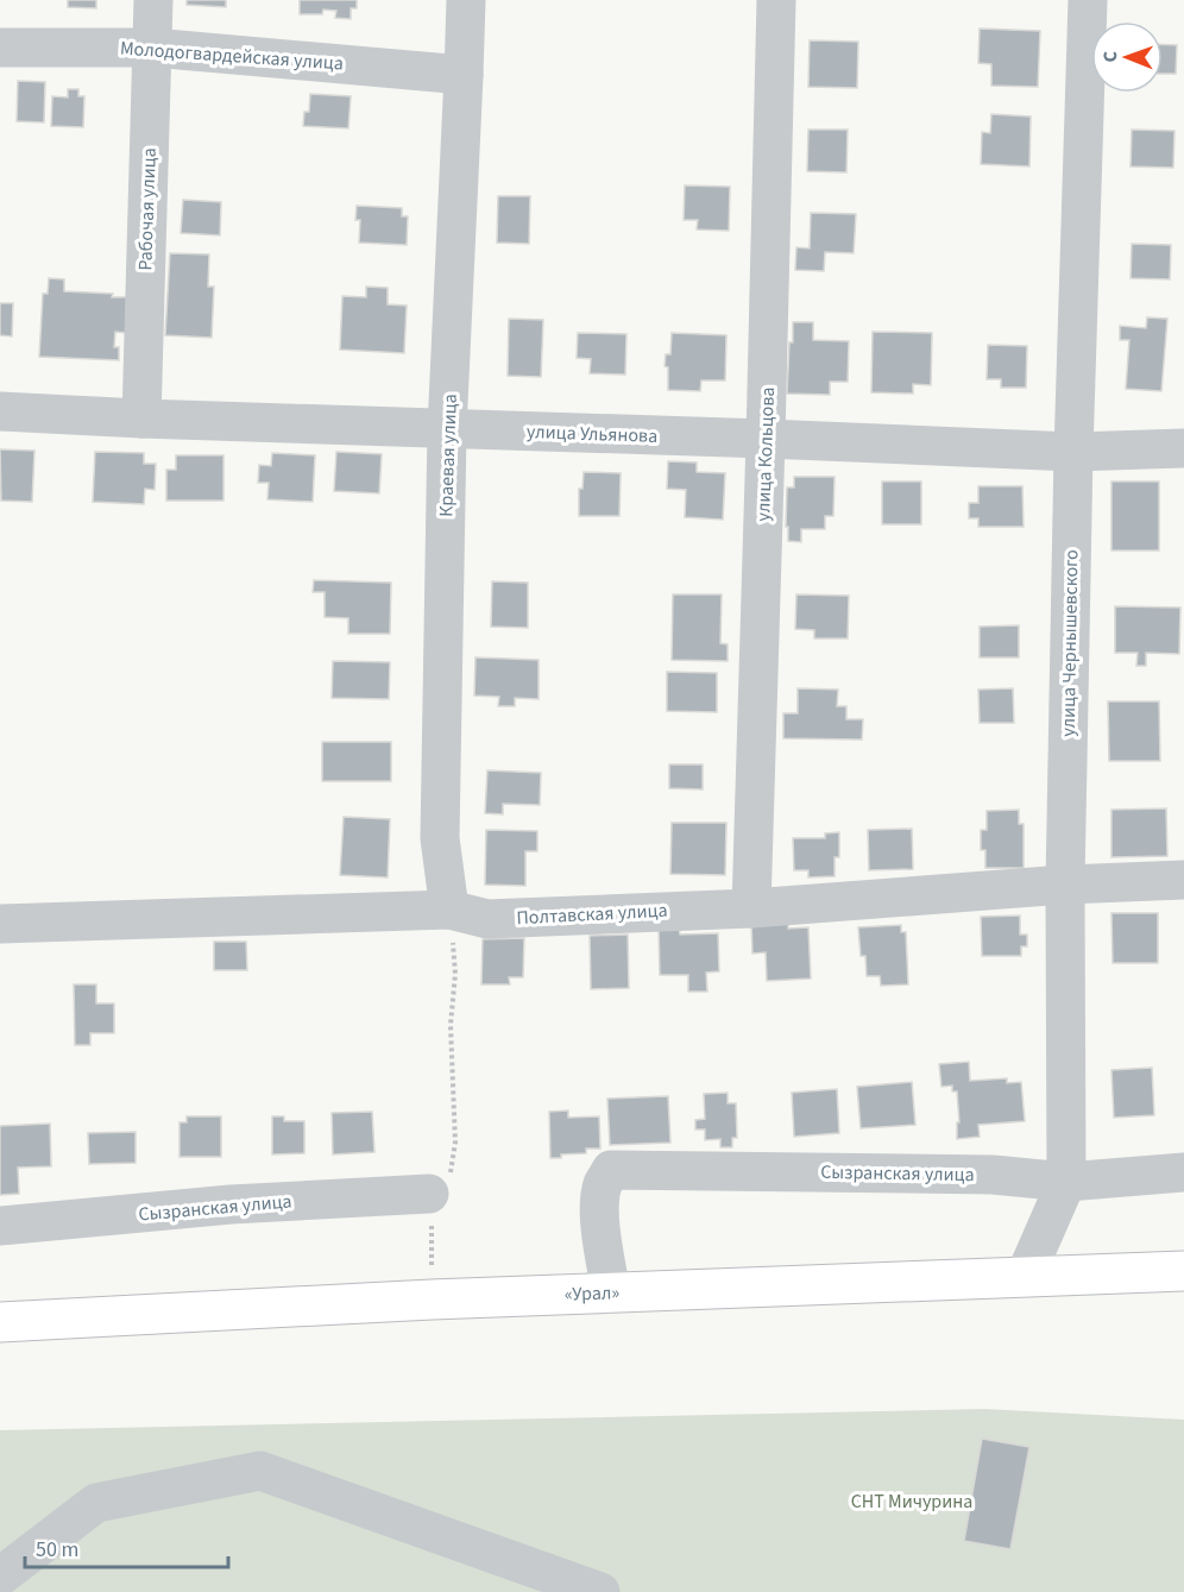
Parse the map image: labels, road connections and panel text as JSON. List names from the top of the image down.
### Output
{
  "streets": {
    "highway": ["«Урал»"],
    "street": [
      "Молодогвардейская улица",
      "Рабочая улица",
      "улица Ульянова",
      "улица Кольцова",
      "Краевая улица",
      "улица Чернышевского",
      "Полтавская улица",
      "Сызранская улица"
    ]
  },
  "crossings": [
    ["Молодогвардейская улица", "Рабочая улица"],
    ["Молодогвардейская улица", "Краевая улица"],
    ["Рабочая улица", "улица Ульянова"],
    ["улица Ульянова", "улица Кольцова"],
    ["улица Ульянова", "Краевая улица"],
    ["улица Ульянова", "улица Чернышевского"],
    ["улица Кольцова", "Полтавская улица"],
    ["Краевая улица", "Полтавская улица"],
    ["улица Чернышевского", "Полтавская улица"],
    ["улица Чернышевского", "Сызранская улица"],
    ["улица Чернышевского", "«Урал»"],
    ["Сызранская улица", "«Урал»"]
  ],
  "parks": ["СНТ Мичурина"],
  "scale_bar": "50 m",
  "north": "left"
}
